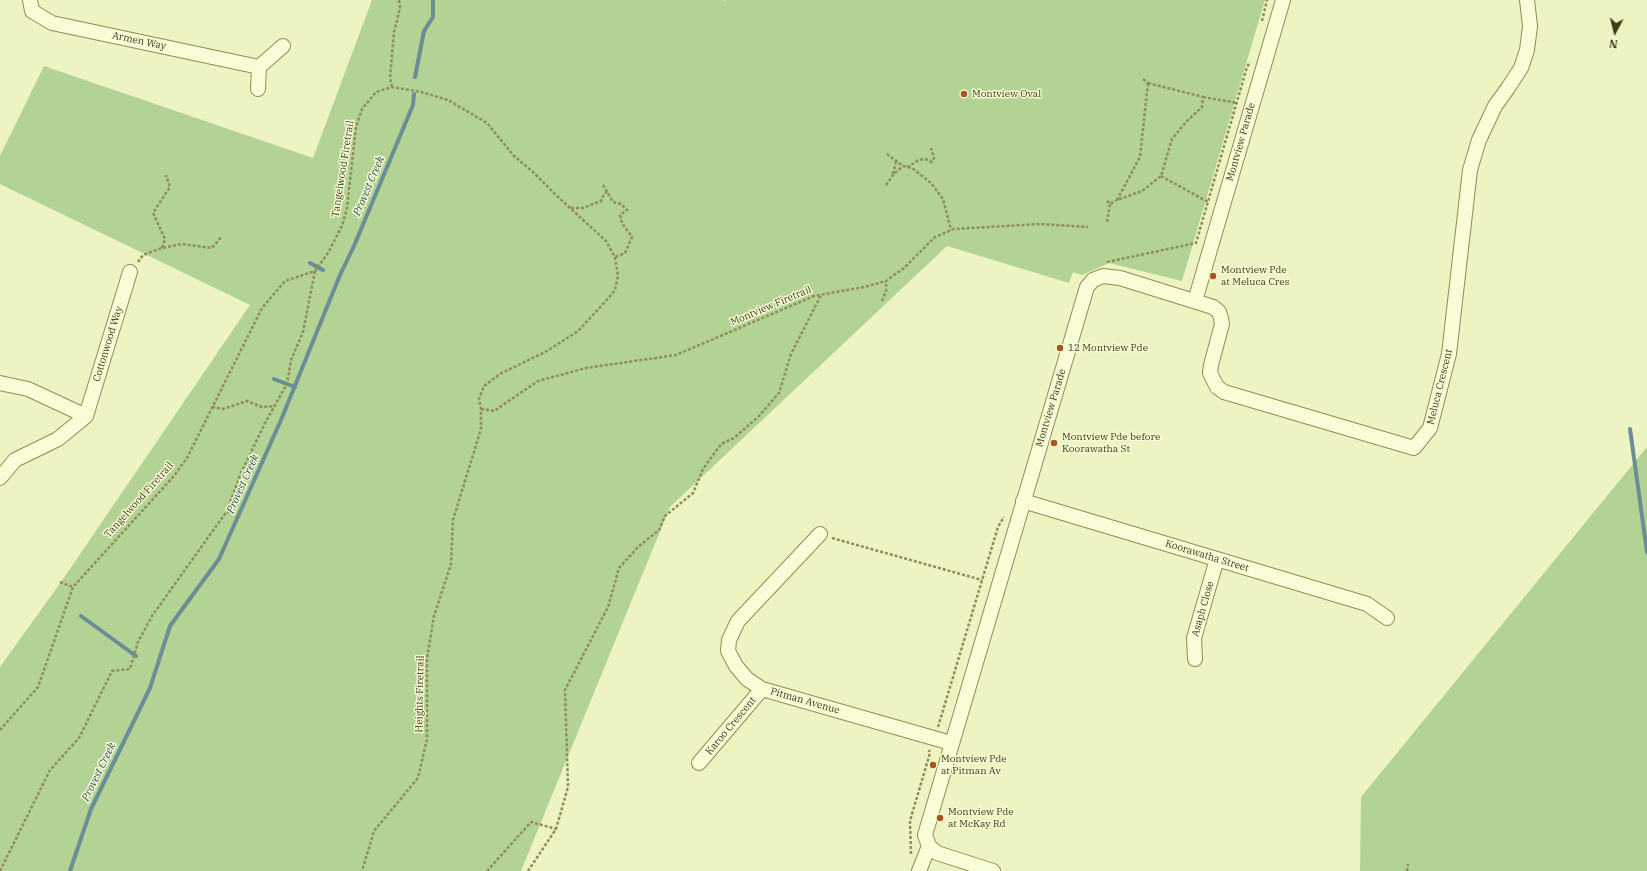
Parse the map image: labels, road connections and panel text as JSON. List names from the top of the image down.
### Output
{
  "streets": {
    "street": [
      "Armen Way",
      "Montview Parade",
      "Cottonwood Way",
      "Meluca Crescent",
      "Koorawatha Street",
      "Asaph Close",
      "Pitman Avenue",
      "Karoo Crescent"
    ],
    "path": ["Tangelwood Firetrail", "Montview Firetrail", "Heights Firetrail"]
  },
  "crossings": [
    ["Montview Parade", "Meluca Crescent"],
    ["Montview Parade", "Koorawatha Street"],
    ["Montview Parade", "Pitman Avenue"],
    ["Montview Firetrail", "Heights Firetrail"],
    ["Koorawatha Street", "Asaph Close"],
    ["Pitman Avenue", "Karoo Crescent"]
  ],
  "water": ["Provest Creek"],
  "places": [
    "Montview Oval",
    "Montview Pde at Meluca Cres",
    "12 Montview Pde",
    "Montview Pde before Koorawatha St",
    "Montview Pde at Pitman Av",
    "Montview Pde at McKay Rd"
  ],
  "north": "bottom"
}
